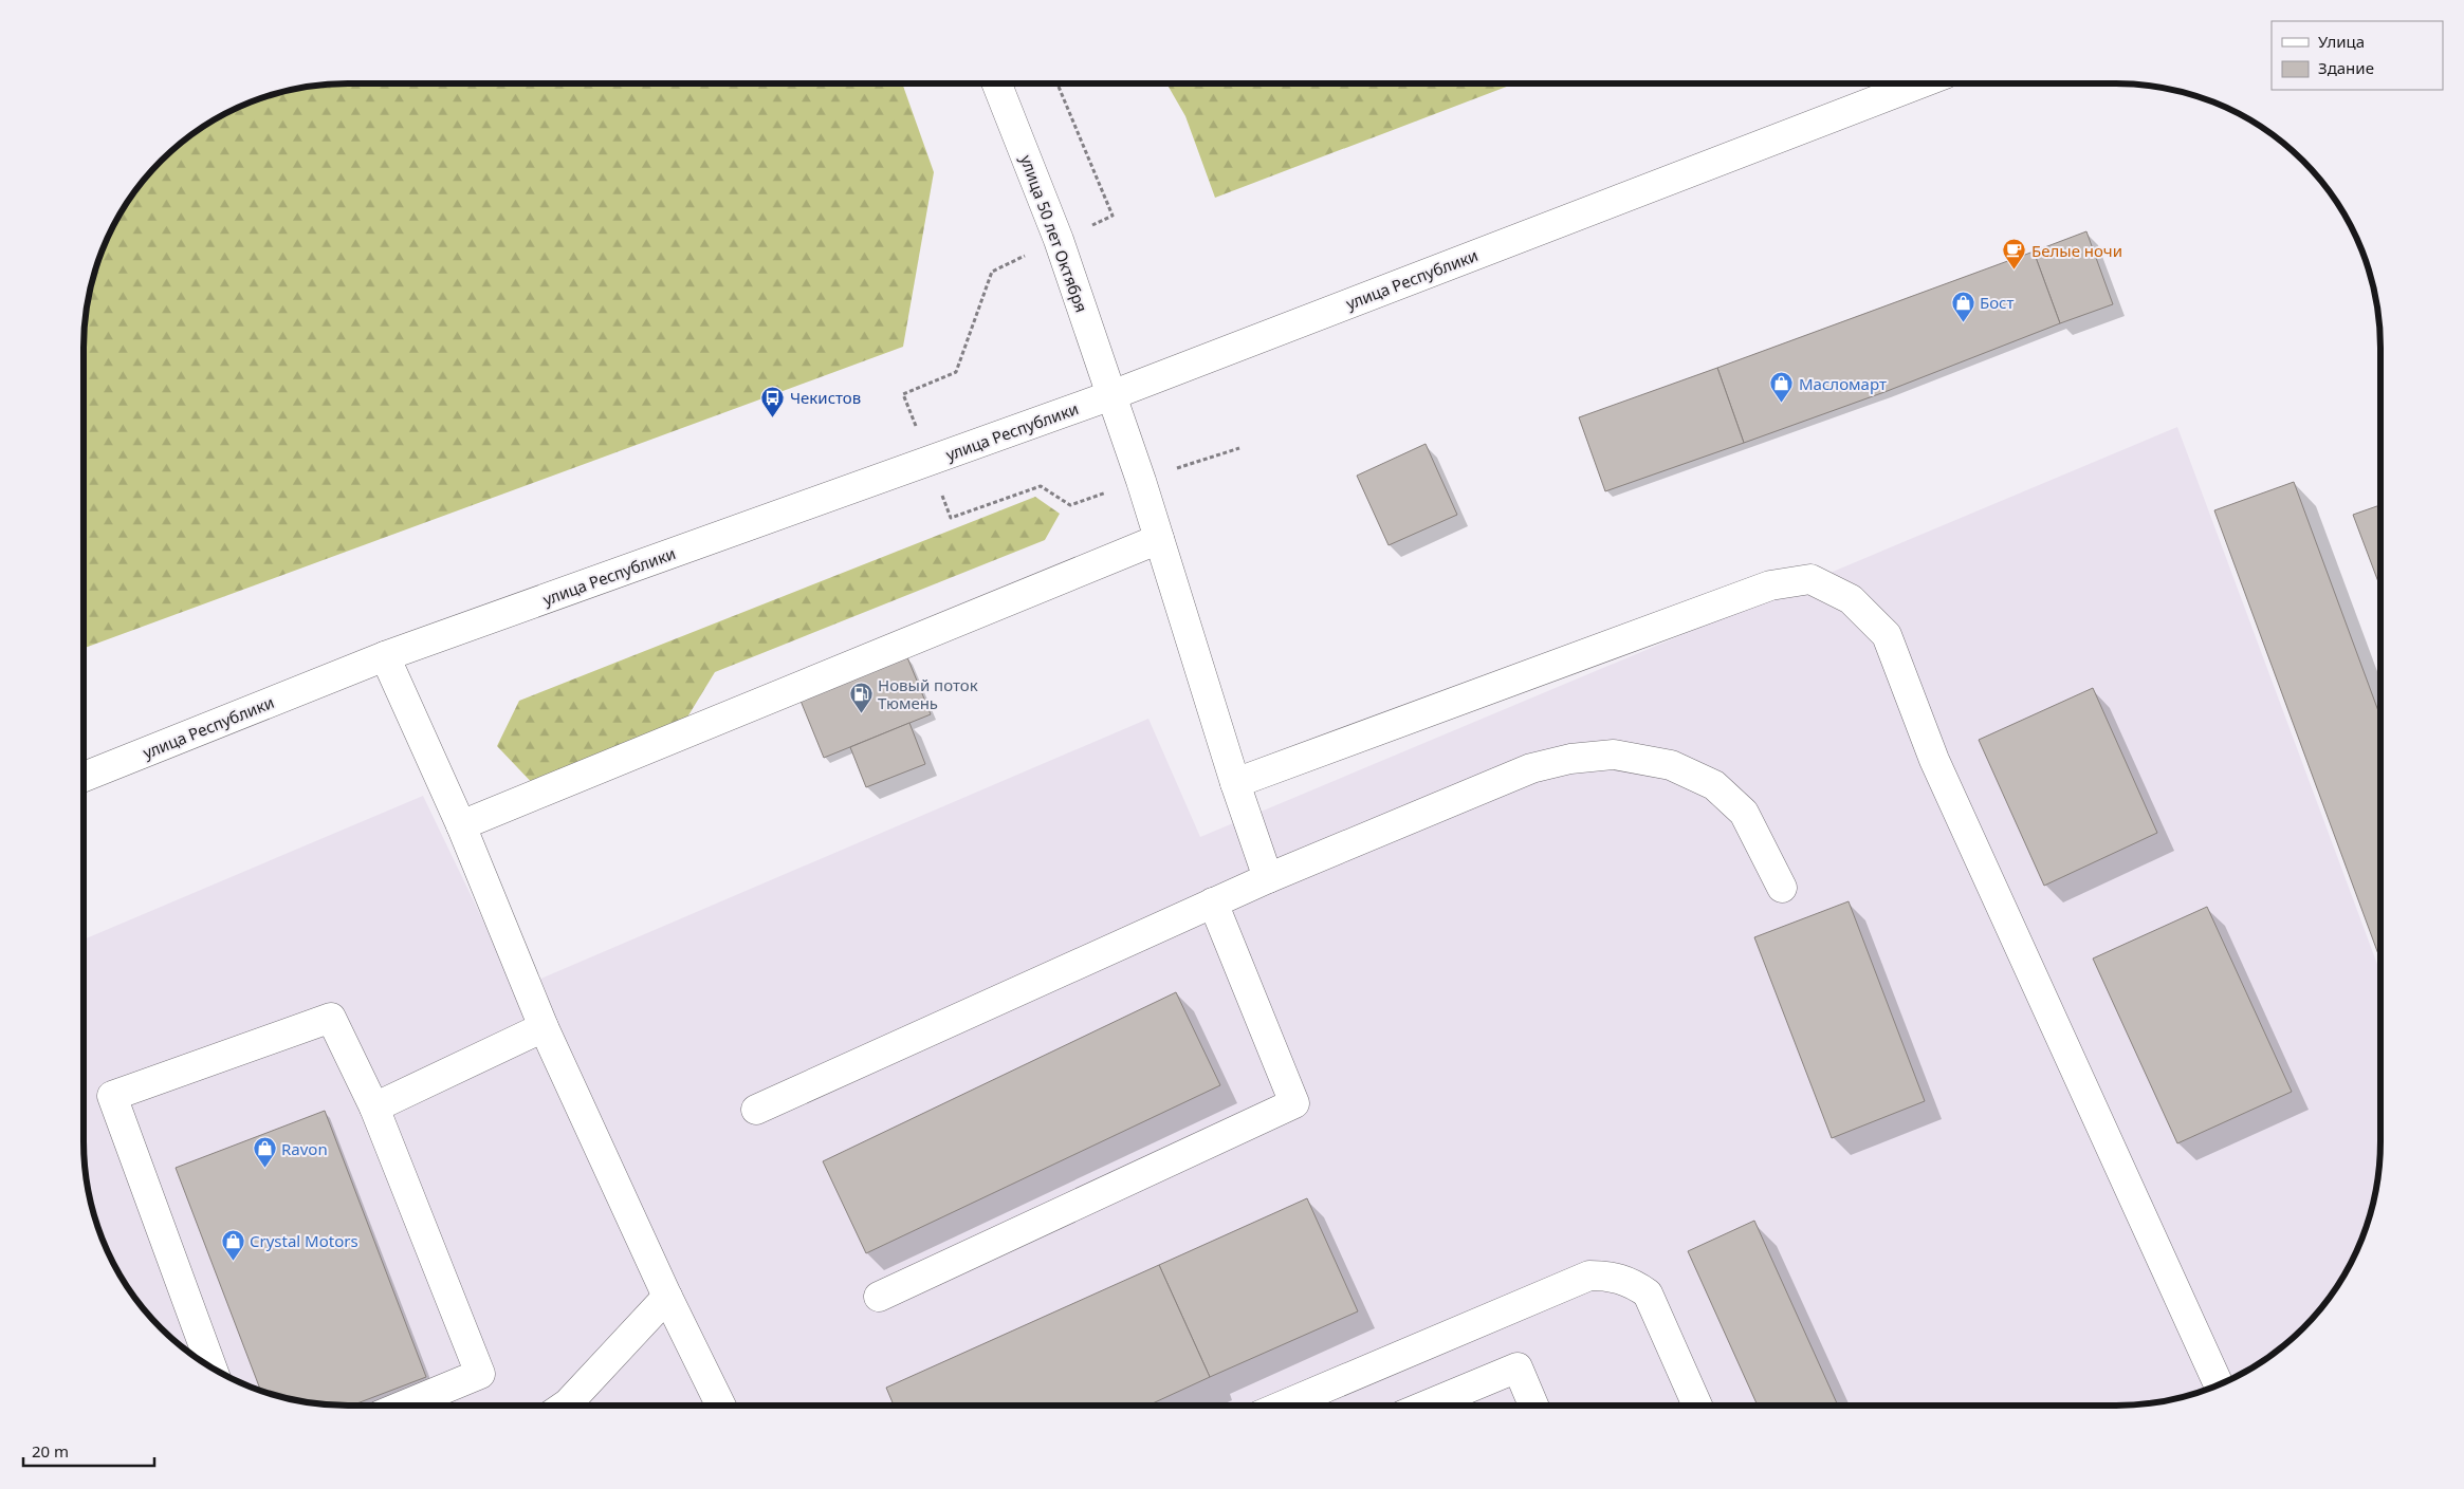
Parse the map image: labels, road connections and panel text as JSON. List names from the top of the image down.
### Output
{
  "streets": {
    "main road": ["улица 50 лет Октября", "улица Республики"]
  },
  "crossings": [
    ["улица 50 лет Октября", "улица Республики"]
  ],
  "places": {
    "cafe": ["Белые ночи"],
    "shop": [
      "Бост",
      "Масломарт",
      "Ravon",
      "Crystal Motors"
    ],
    "bus stop": ["Чекистов"],
    "fuel station": ["Новый поток Тюмень"]
  },
  "legend": ["Улица", "Здание"],
  "scale_bar": "20 m"
}
